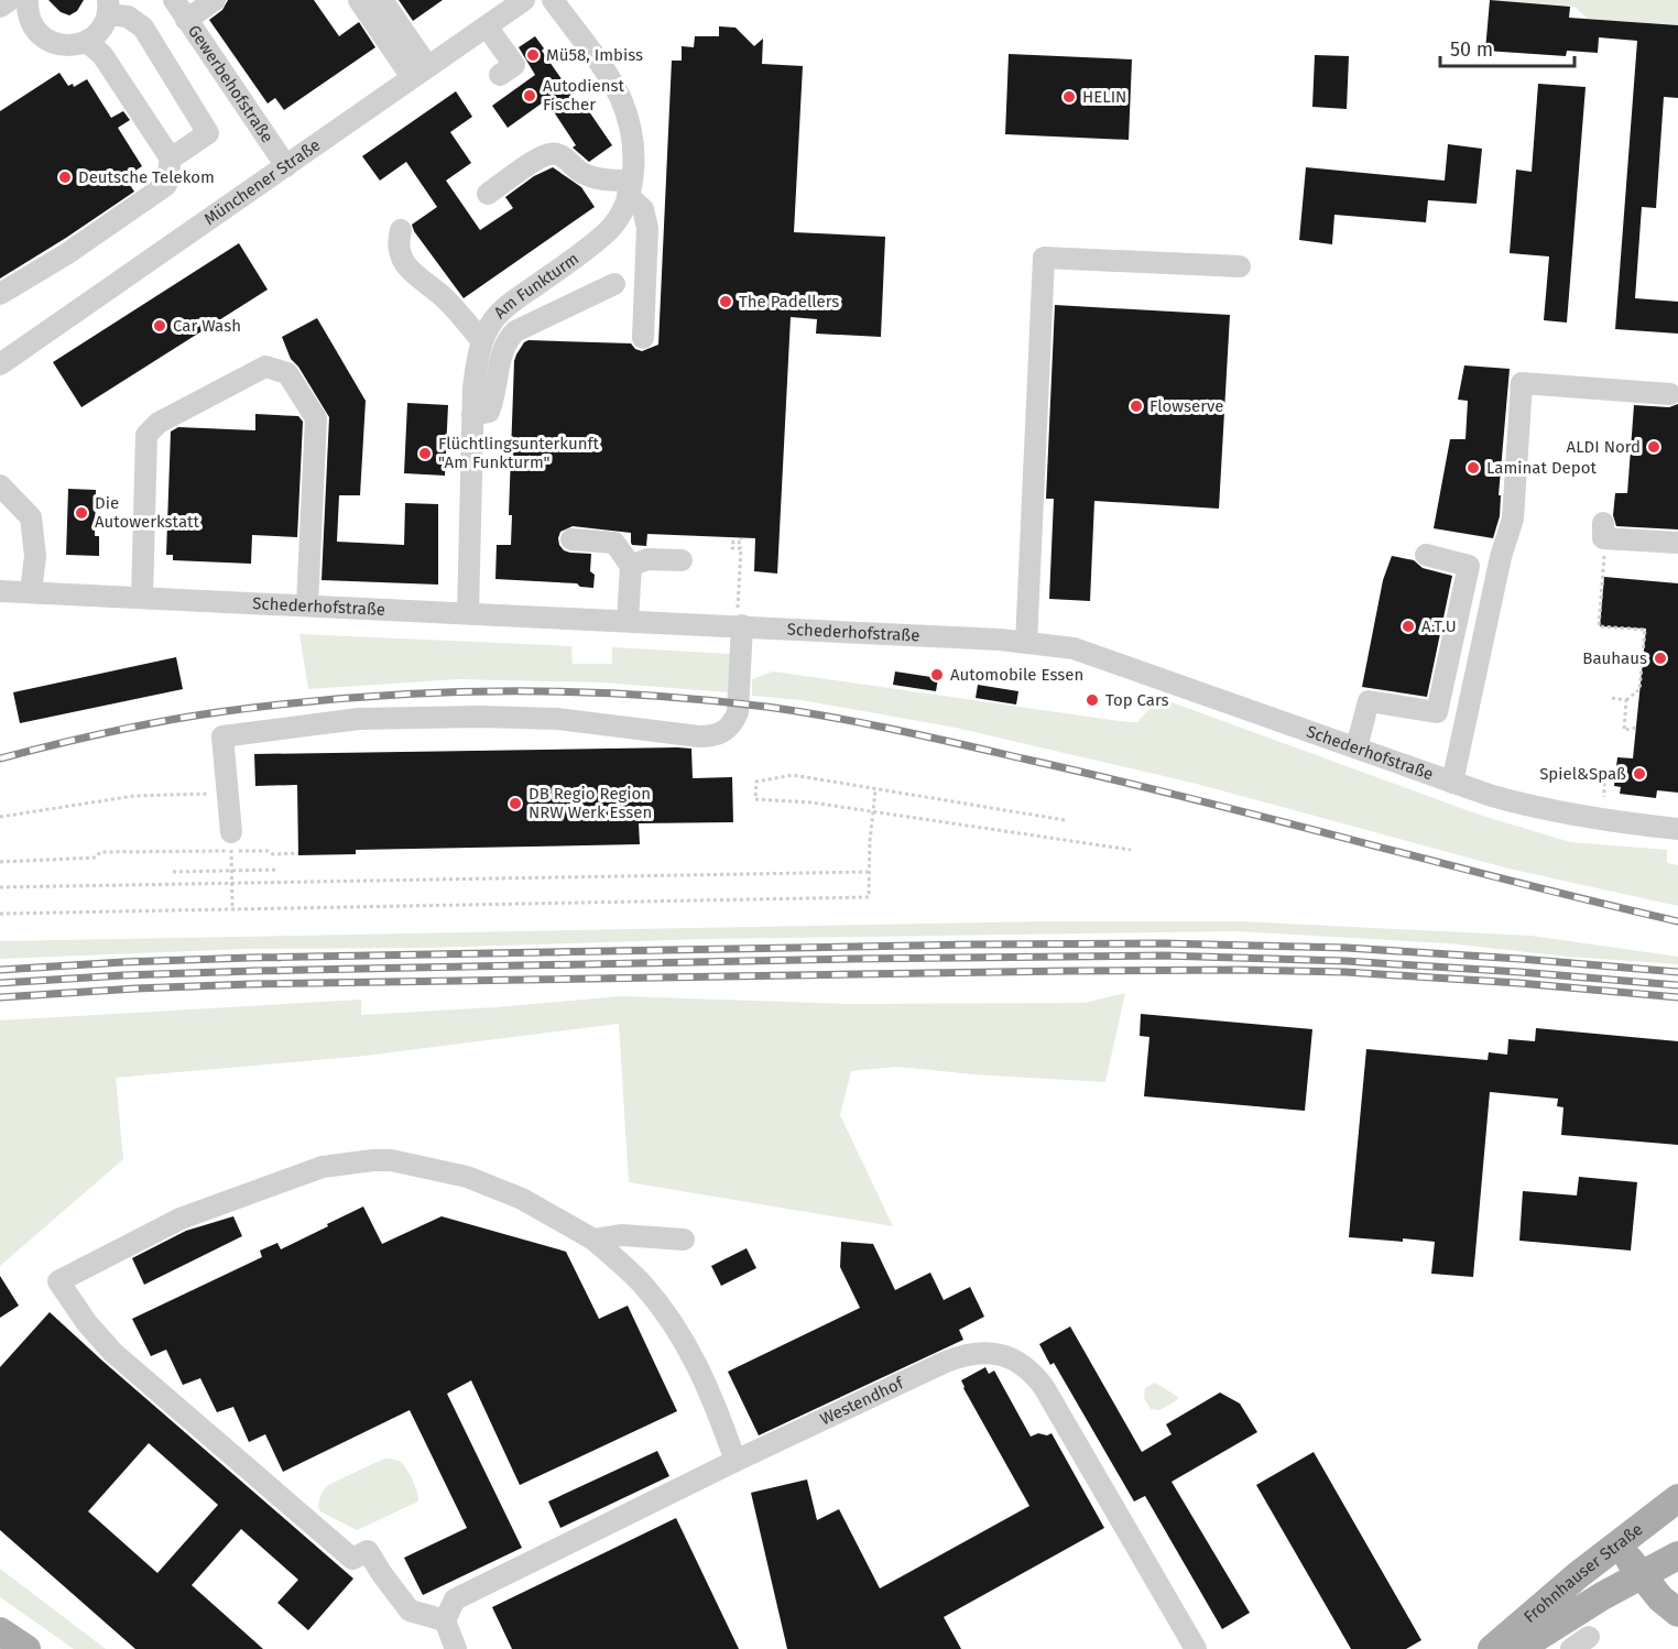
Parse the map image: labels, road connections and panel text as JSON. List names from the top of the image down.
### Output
{
  "streets": {
    "main road": ["Frohnhauser Straße"],
    "street": [
      "Gewerbehofstraße",
      "Münchener Straße",
      "Am Funkturm",
      "Schederhofstraße",
      "Westendhof"
    ]
  },
  "crossings": [
    ["Gewerbehofstraße", "Münchener Straße"],
    ["Am Funkturm", "Schederhofstraße"]
  ],
  "places": [
    "Mü58, Imbiss",
    "Autodienst Fischer",
    "HELIN",
    "Deutsche Telekom",
    "The Padellers",
    "Car Wash",
    "Flowserve",
    "ALDI Nord",
    "Flüchtlingsunterkunft \"Am Funkturm\"",
    "Laminat Depot",
    "Die Autowerkstatt",
    "A.T.U",
    "Bauhaus",
    "Automobile Essen",
    "Top Cars",
    "Spiel&Spaß",
    "DB Regio Region NRW Werk Essen"
  ],
  "scale_bar": "50 m"
}
